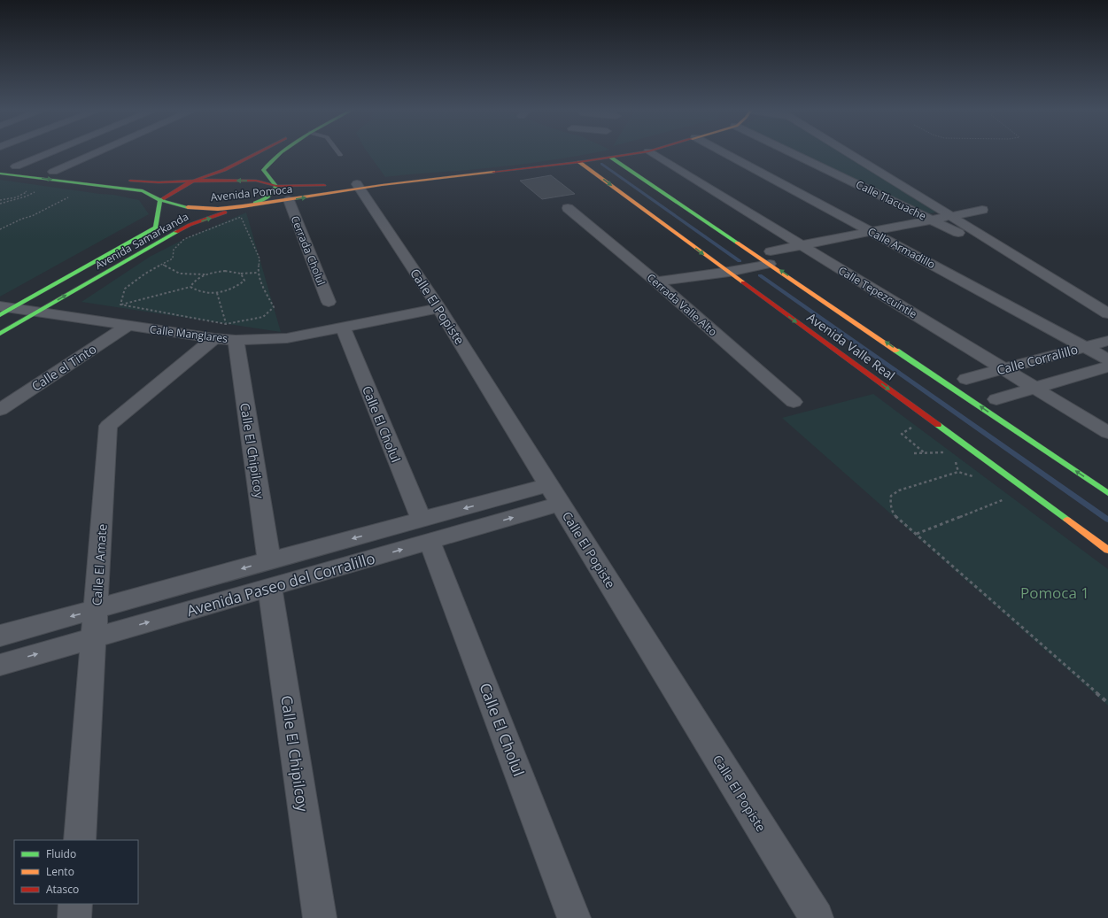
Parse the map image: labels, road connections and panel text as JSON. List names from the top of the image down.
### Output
{
  "streets": {
    "street": [
      "Avenida Pomoca",
      "Calle Tlacuache",
      "Avenida Samarkanda",
      "Calle Armadillo",
      "Cerrada Cholul",
      "Calle Tepezcuintle",
      "Cerrada Valle Alto",
      "Calle El Popiste",
      "Calle Manglares",
      "Avenida Valle Real",
      "Calle Corralillo",
      "Calle el Tinto",
      "Calle El Cholul",
      "Calle El Chipilcoy",
      "Calle El Amate",
      "Avenida Paseo del Corralillo"
    ]
  },
  "crossings": [
    ["Avenida Pomoca", "Avenida Samarkanda"],
    ["Avenida Pomoca", "Cerrada Cholul"],
    ["Avenida Pomoca", "Calle El Popiste"],
    ["Avenida Pomoca", "Avenida Valle Real"],
    ["Avenida Samarkanda", "Calle Manglares"],
    ["Calle Armadillo", "Calle Corralillo"],
    ["Calle Tepezcuintle", "Calle Corralillo"],
    ["Calle El Popiste", "Calle Manglares"],
    ["Calle El Popiste", "Avenida Paseo del Corralillo"],
    ["Calle Manglares", "Calle el Tinto"],
    ["Calle Manglares", "Calle El Cholul"],
    ["Calle Manglares", "Calle El Chipilcoy"],
    ["Calle Manglares", "Calle El Amate"],
    ["Calle El Cholul", "Avenida Paseo del Corralillo"],
    ["Calle El Chipilcoy", "Calle El Amate"],
    ["Calle El Chipilcoy", "Avenida Paseo del Corralillo"],
    ["Calle El Amate", "Avenida Paseo del Corralillo"]
  ],
  "parks": ["Pomoca 1"],
  "legend": ["Fluido", "Lento", "Atasco"]
}
